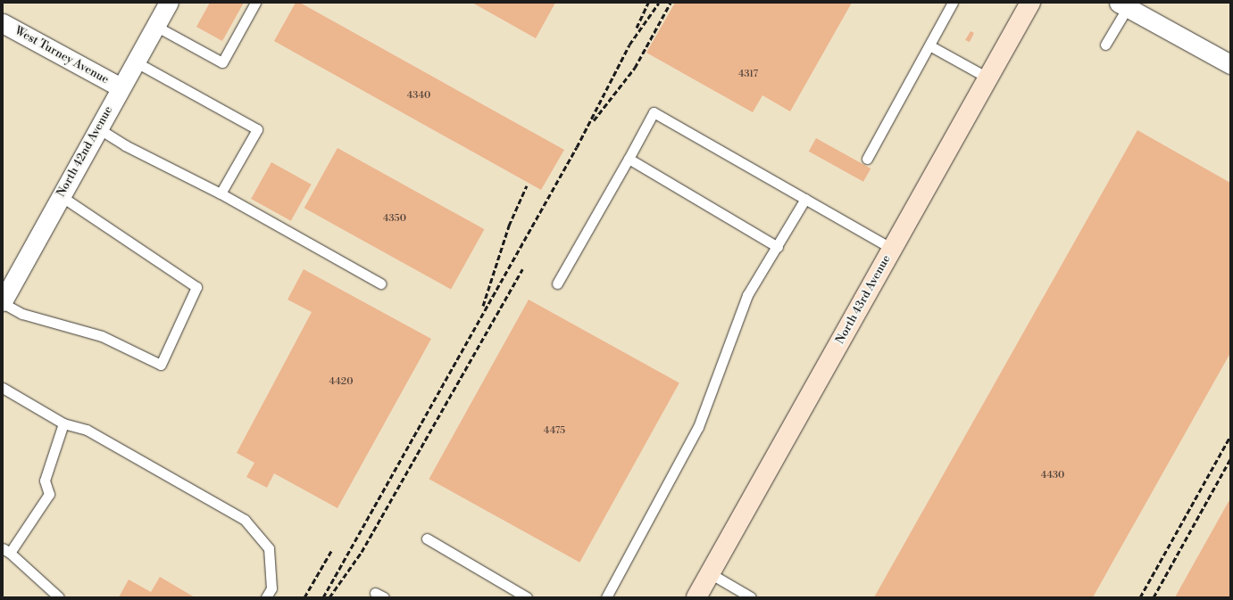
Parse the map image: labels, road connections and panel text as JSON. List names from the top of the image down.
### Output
{
  "streets": {
    "main road": ["North 43rd Avenue"],
    "street": ["West Turney Avenue", "North 42nd Avenue"]
  },
  "crossings": [
    ["West Turney Avenue", "North 42nd Avenue"]
  ],
  "house_numbers": [
    "4317",
    "4340",
    "4350",
    "4420",
    "4475",
    "4430"
  ]
}
